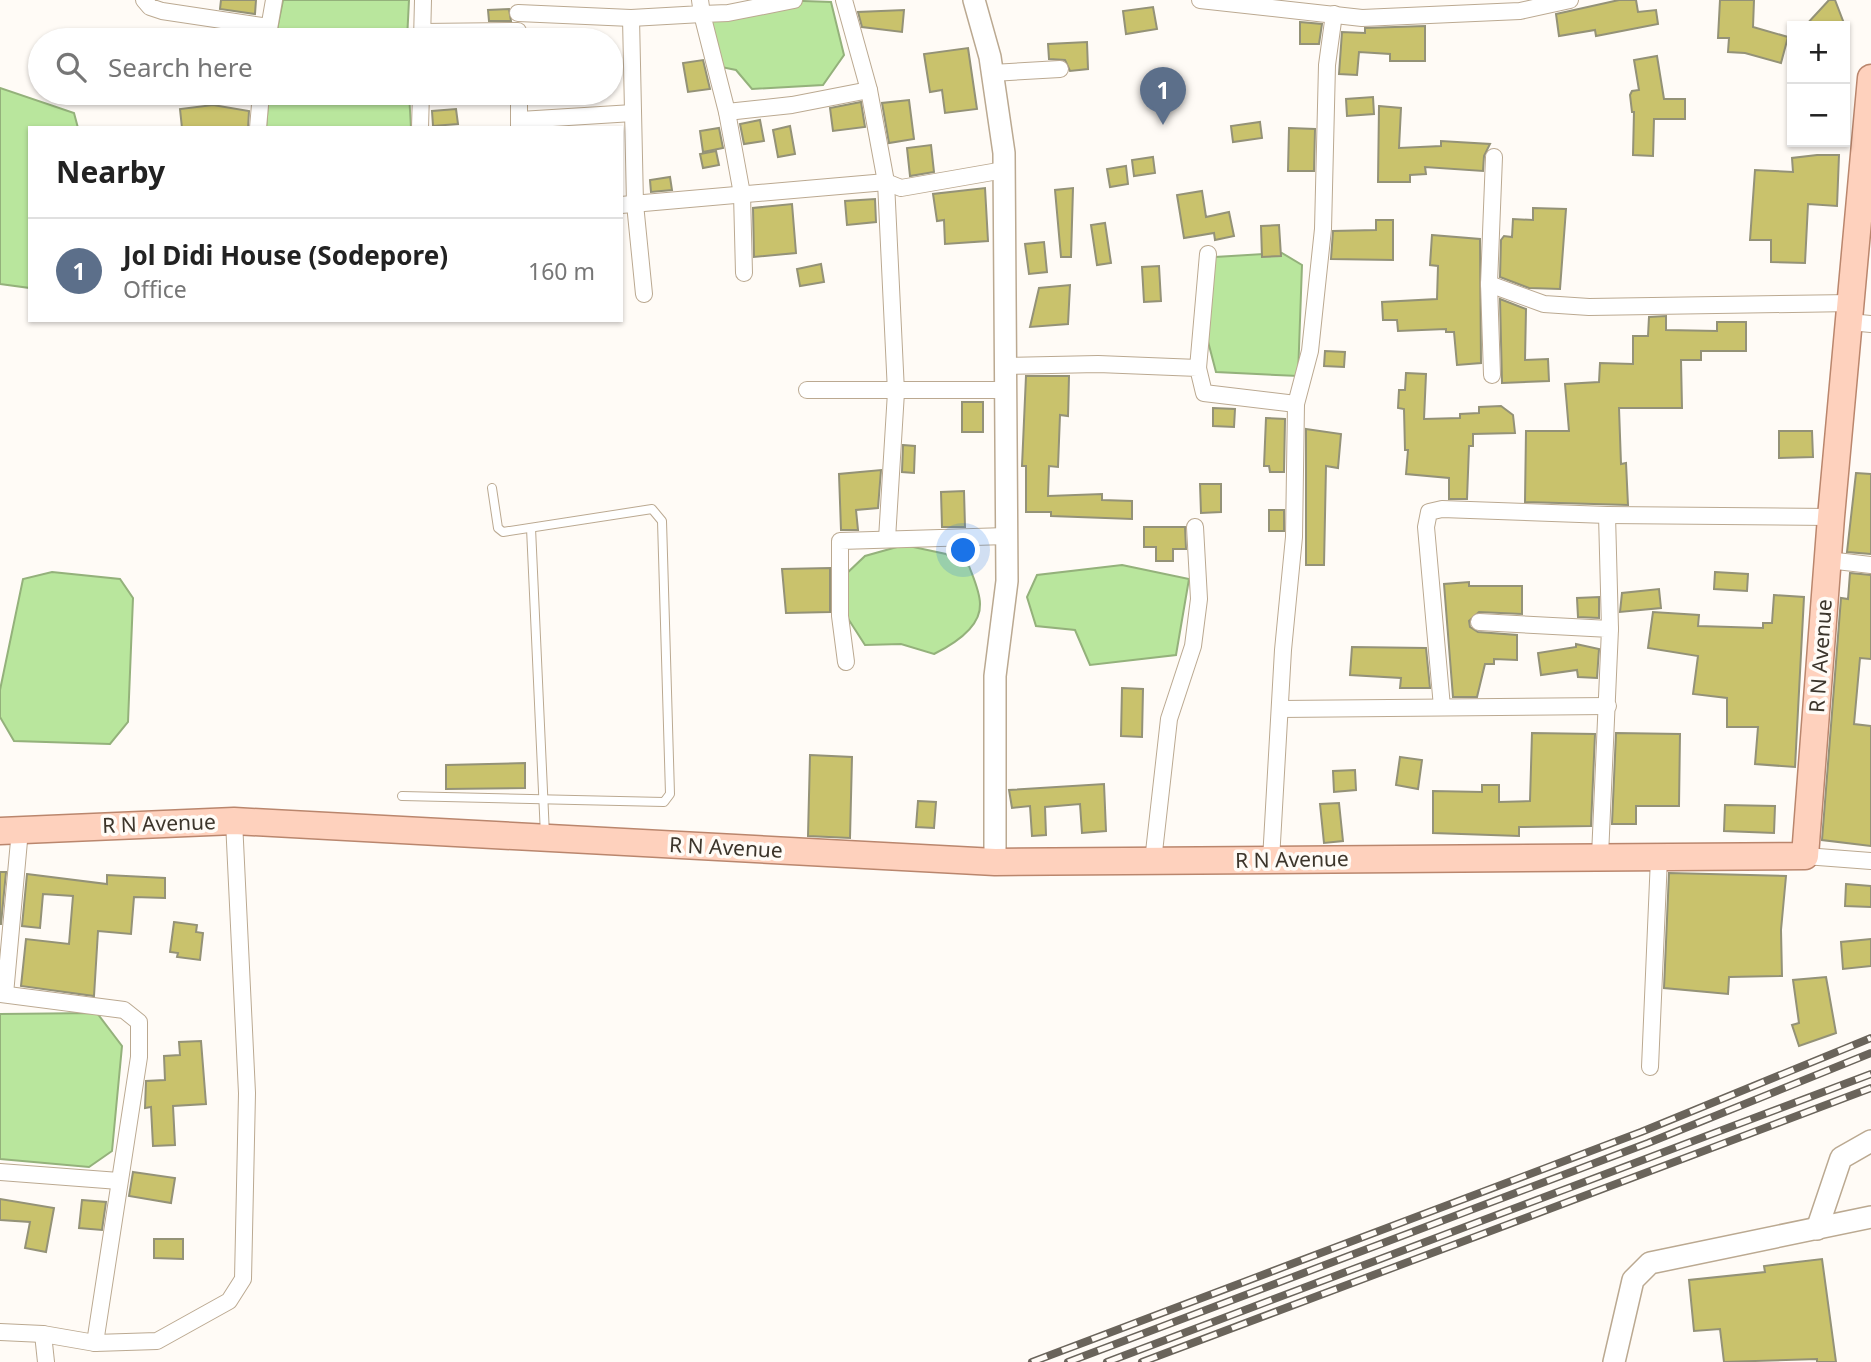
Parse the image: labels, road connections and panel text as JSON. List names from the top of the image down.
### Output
{
  "streets": {
    "main road": ["R N Avenue"]
  },
  "page": {
    "map_buttons": ["+", "−"],
    "search": "Search here",
    "pins": "1",
    "heading": "Nearby",
    "list": [
      {
        "mark": "1",
        "name": "Jol Didi House (Sodepore)",
        "note": "Office",
        "value": "160 m"
      }
    ]
  }
}
